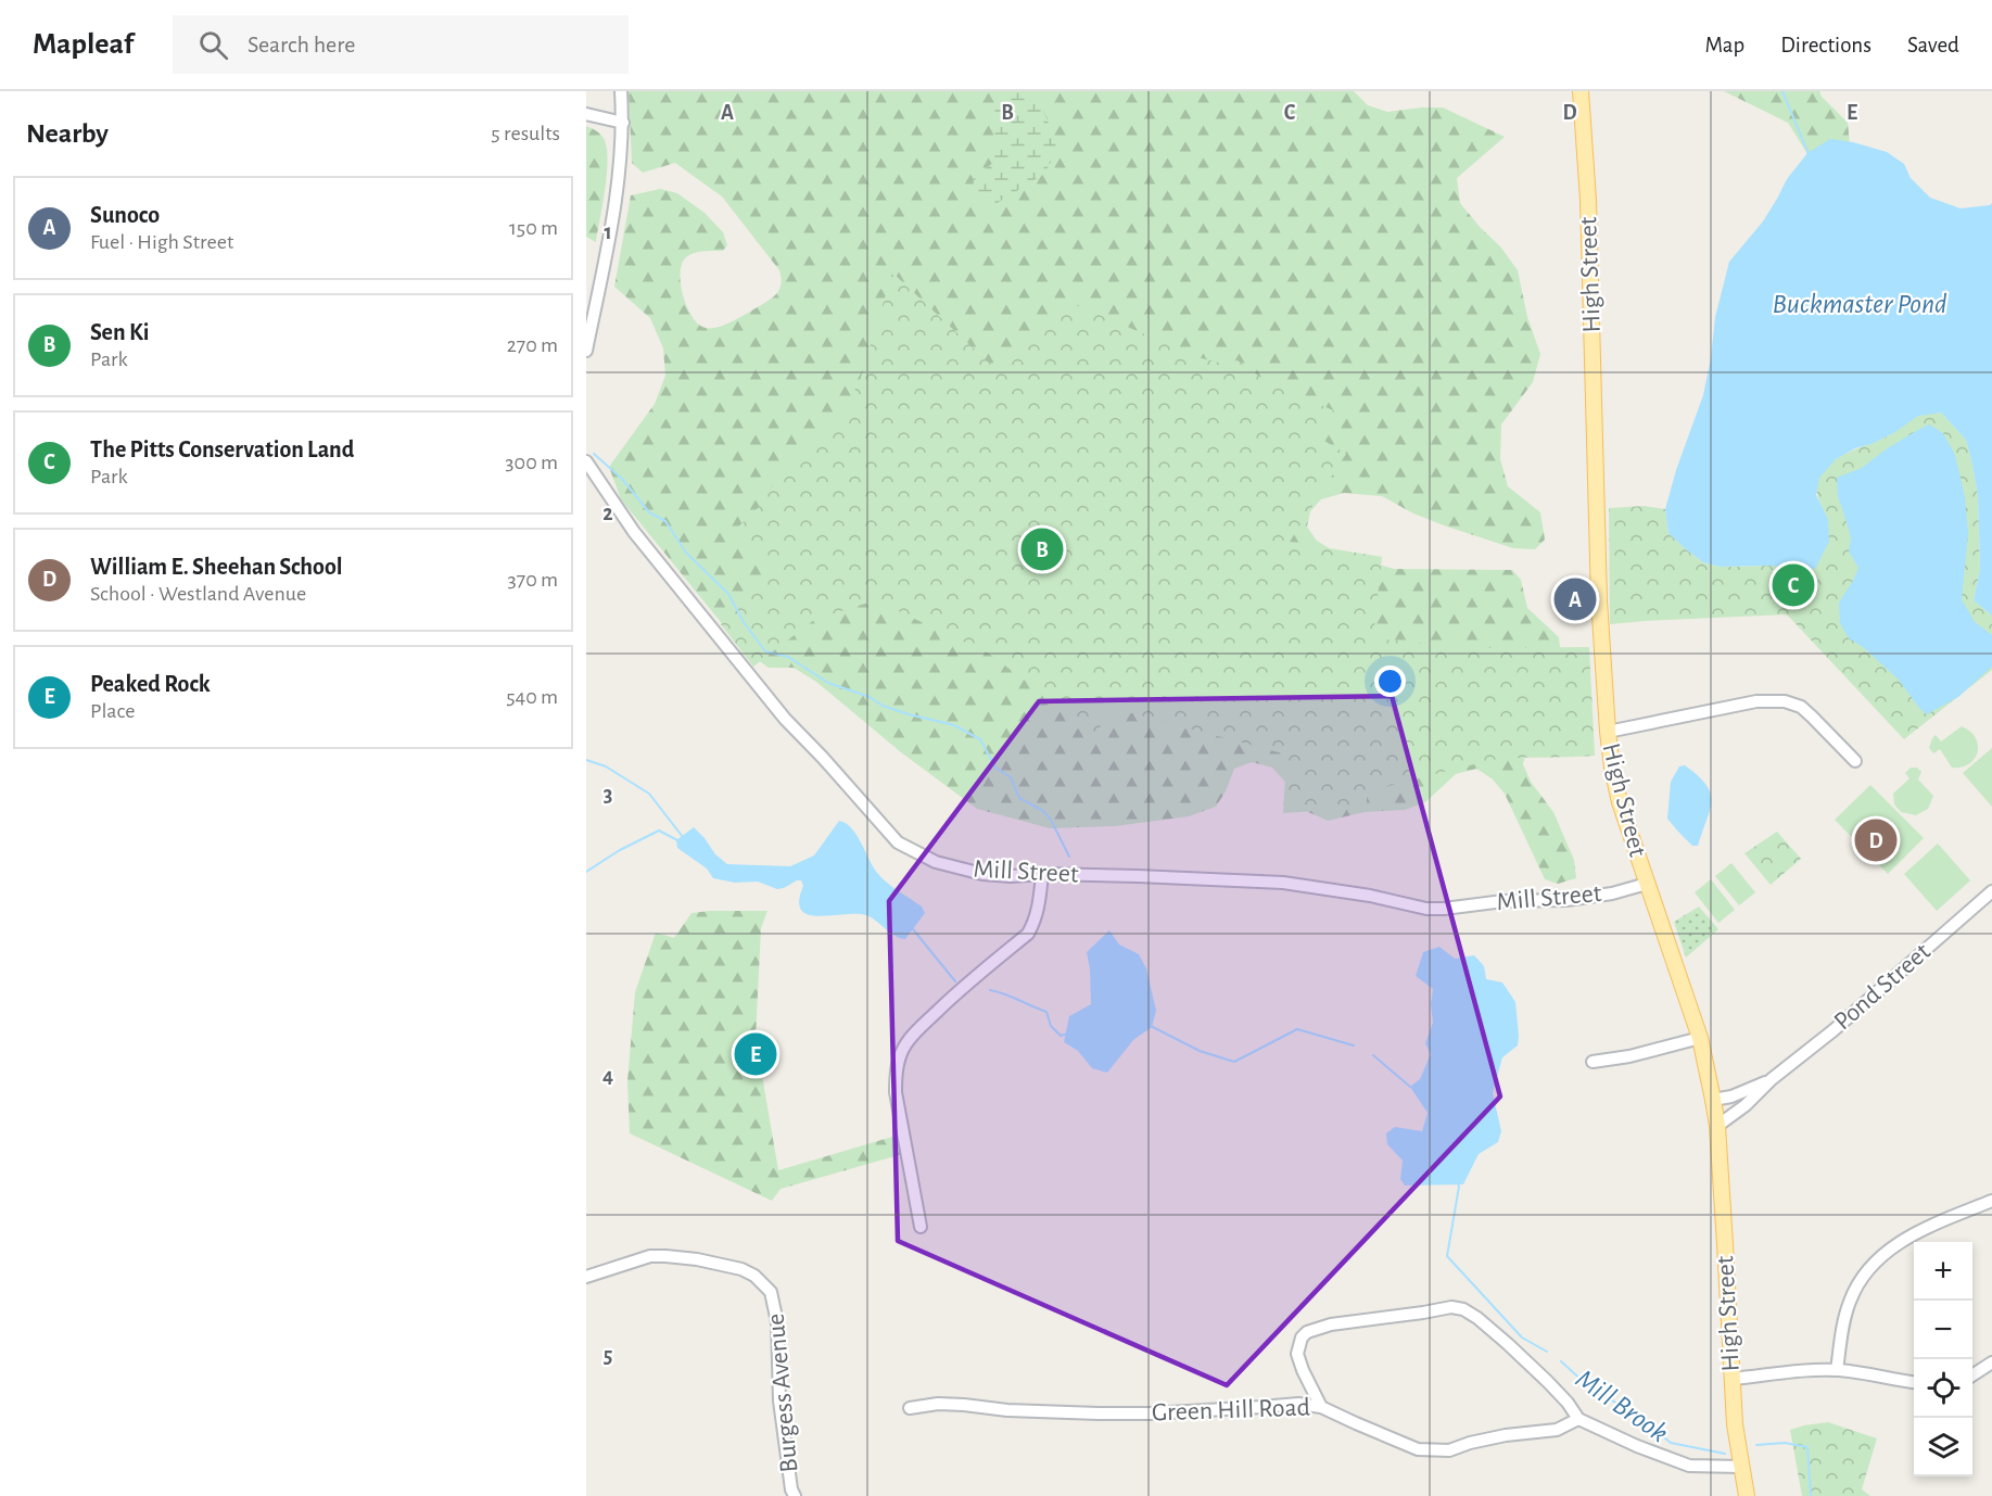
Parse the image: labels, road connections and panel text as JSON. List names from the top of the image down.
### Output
{
  "streets": {
    "main road": ["High Street"],
    "street": [
      "Mill Street",
      "Pond Street",
      "Burgess Avenue",
      "Green Hill Road"
    ]
  },
  "crossings": [
    ["High Street", "Mill Street"],
    ["High Street", "Pond Street"]
  ],
  "water": ["Buckmaster Pond", "Mill Brook"],
  "page": {
    "header": "Mapleaf",
    "search": "Search here",
    "nav": ["Map", "Directions", "Saved"],
    "heading": ["Nearby", "5 results"],
    "list": [
      {
        "mark": "A",
        "name": "Sunoco",
        "note": "Fuel · High Street",
        "value": "150 m"
      },
      {
        "mark": "B",
        "name": "Sen Ki",
        "note": "Park",
        "value": "270 m"
      },
      {
        "mark": "C",
        "name": "The Pitts Conservation Land",
        "note": "Park",
        "value": "300 m"
      },
      {
        "mark": "D",
        "name": "William E. Sheehan School",
        "note": "School · Westland Avenue",
        "value": "370 m"
      },
      {
        "mark": "E",
        "name": "Peaked Rock",
        "note": "Place",
        "value": "540 m"
      }
    ],
    "pins": [
      "B",
      "C",
      "A",
      "D",
      "E"
    ],
    "map_buttons": ["+", "−"]
  },
  "grid": {
    "columns": [
      "A",
      "B",
      "C",
      "D",
      "E"
    ],
    "rows": [
      "1",
      "2",
      "3",
      "4",
      "5"
    ]
  }
}
